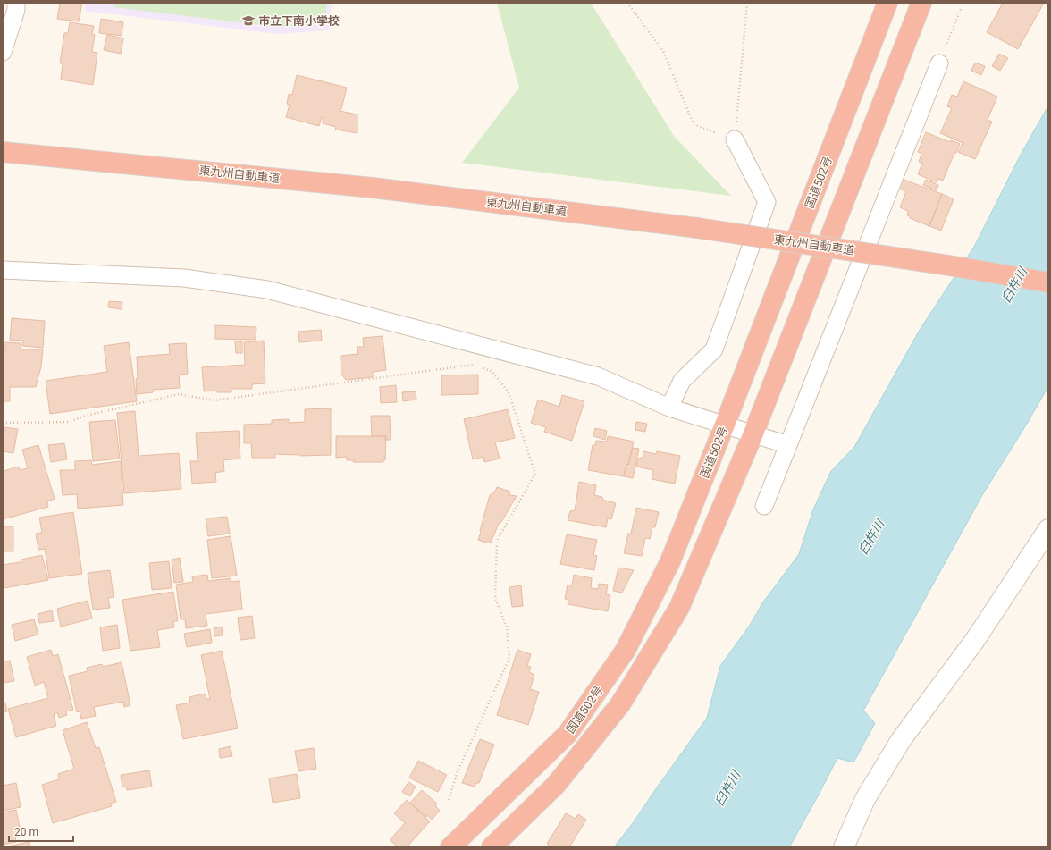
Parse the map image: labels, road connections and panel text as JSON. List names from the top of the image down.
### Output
{
  "streets": {
    "highway": ["東九州自動車道", "国道502号"]
  },
  "water": ["臼杵川"],
  "places": {
    "school or university": ["市立下南小学校"]
  },
  "scale_bar": "20 m"
}
